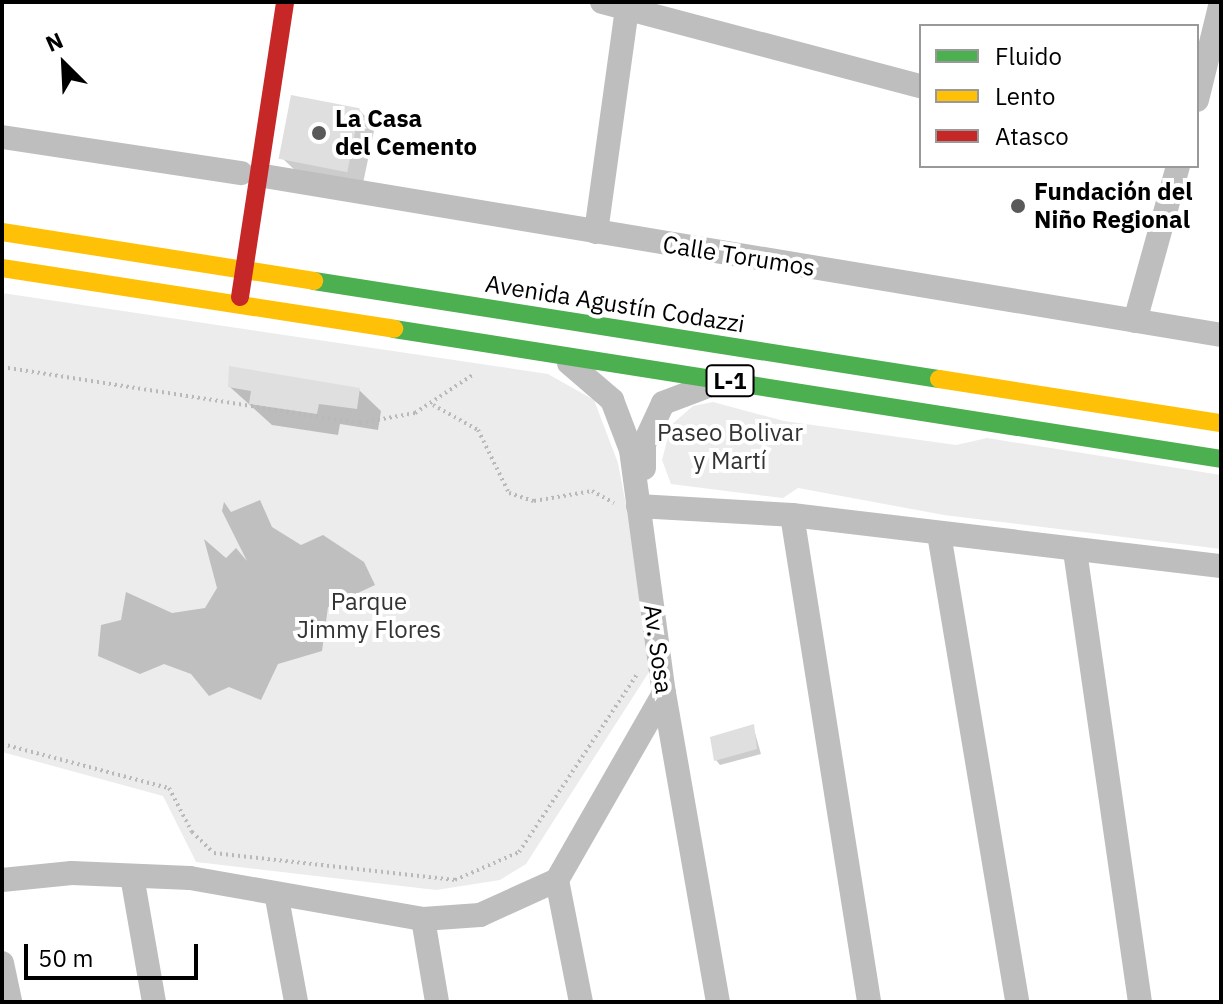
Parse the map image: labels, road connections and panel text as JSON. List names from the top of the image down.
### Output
{
  "streets": {
    "main road": ["Avenida Agustín Codazzi", "L-1"],
    "street": ["Calle Torumos", "Av. Sosa"]
  },
  "crossings": [
    ["L-1", "Av. Sosa"]
  ],
  "parks": ["Paseo Bolivar y Martí", "Parque Jimmy Flores"],
  "places": ["La Casa del Cemento", "Fundación del Niño Regional"],
  "legend": ["Fluido", "Lento", "Atasco"],
  "scale_bar": "50 m",
  "north": "top left"
}
